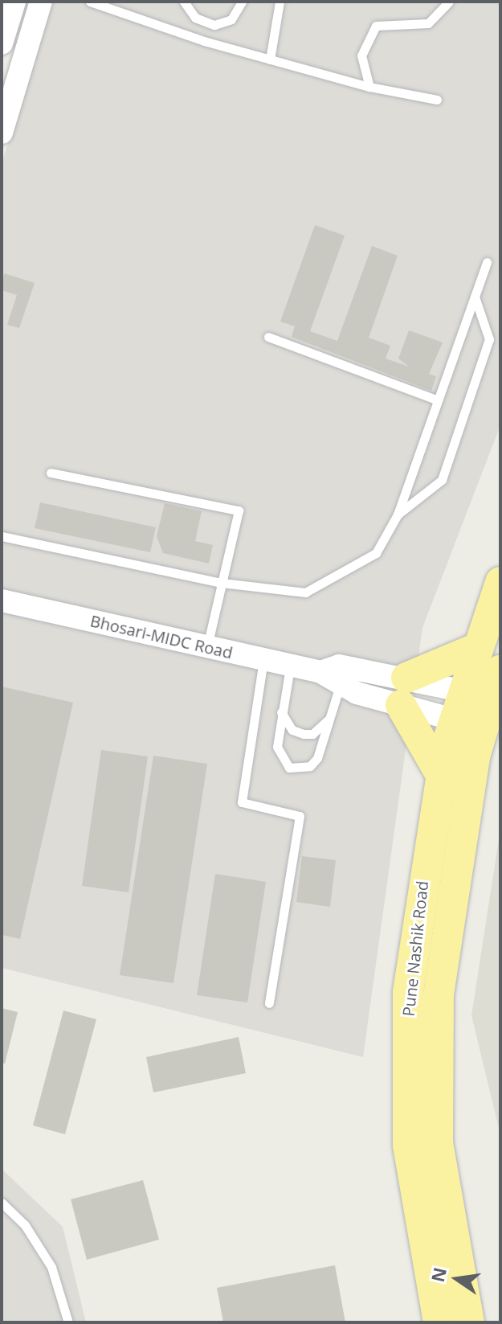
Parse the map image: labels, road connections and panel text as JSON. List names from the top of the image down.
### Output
{
  "streets": {
    "highway": ["Pune Nashik Road"],
    "street": ["Bhosari-MIDC Road"]
  },
  "crossings": [
    ["Bhosari-MIDC Road", "Pune Nashik Road"]
  ],
  "north": "left"
}
